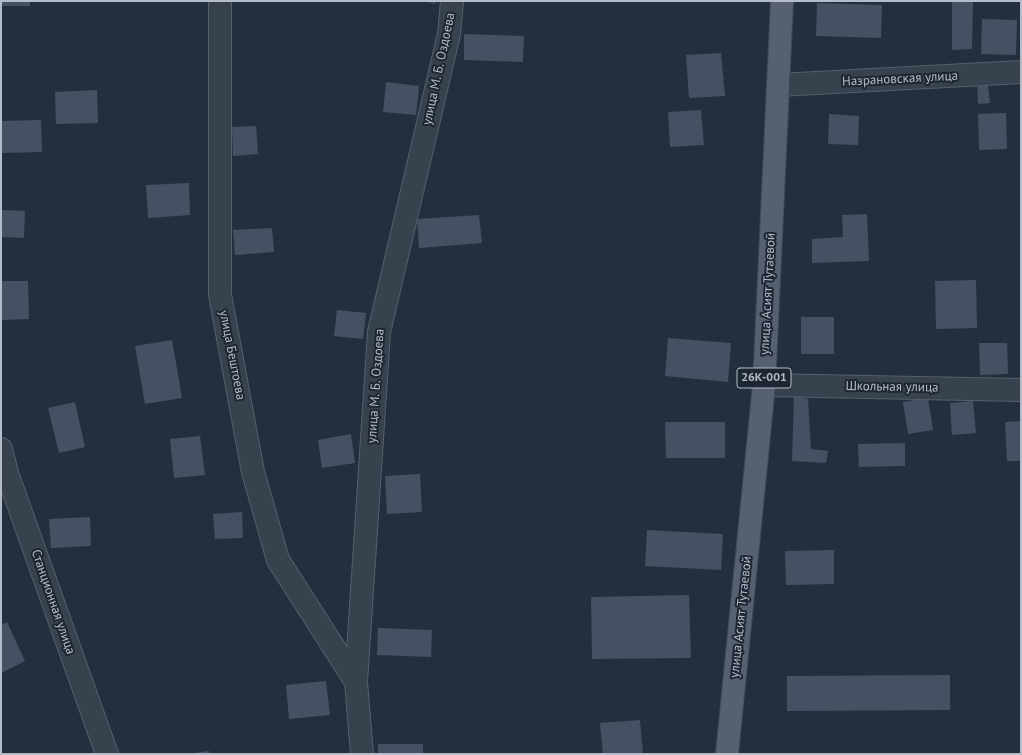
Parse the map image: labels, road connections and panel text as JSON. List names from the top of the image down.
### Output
{
  "streets": {
    "main road": ["улица Асият Тутаевой", "26К-001"],
    "street": [
      "улица М. Б. Оздоева",
      "Назрановская улица",
      "улица Бештоева",
      "Школьная улица",
      "Станционная улица"
    ]
  },
  "crossings": [
    ["улица М. Б. Оздоева", "улица Бештоева"],
    ["Назрановская улица", "улица Асият Тутаевой"],
    ["улица Асият Тутаевой", "Школьная улица"]
  ]
}
